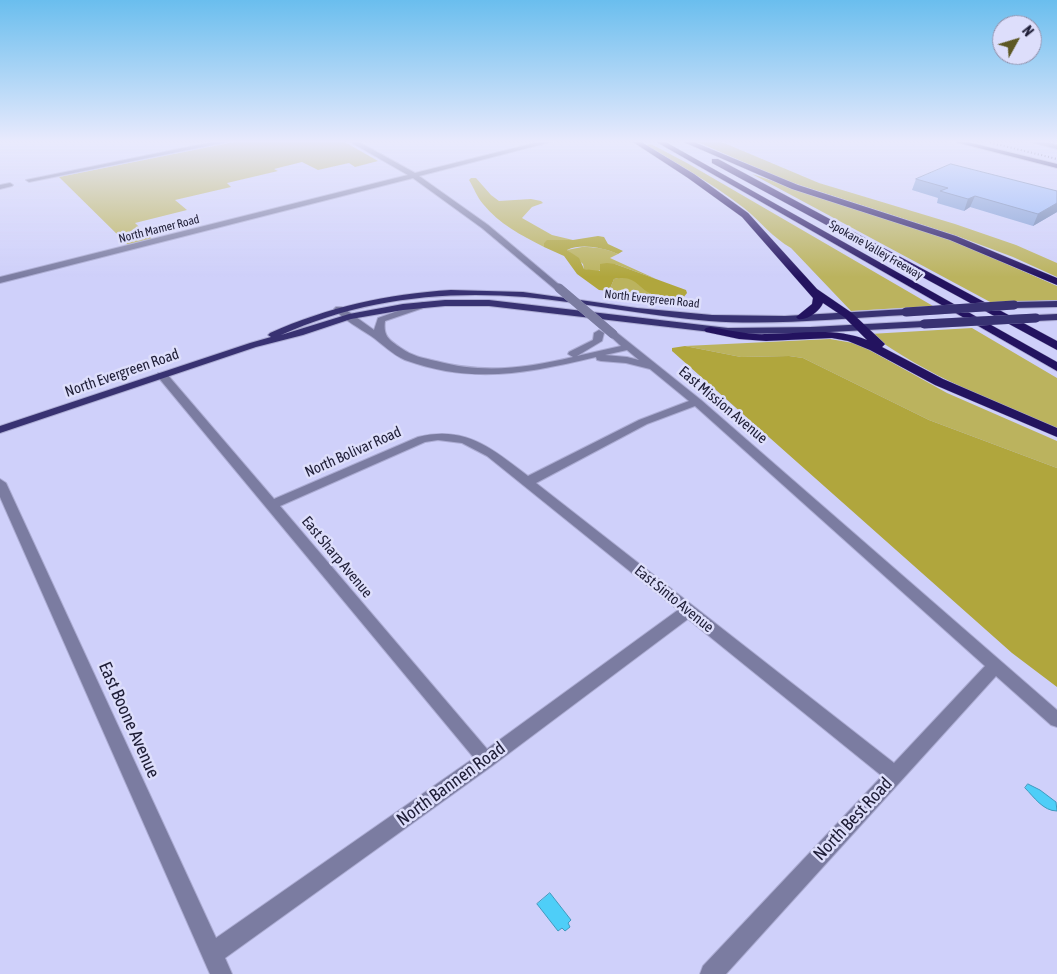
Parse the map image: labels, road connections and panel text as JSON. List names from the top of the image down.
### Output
{
  "streets": {
    "highway": ["Spokane Valley Freeway"],
    "main road": ["North Evergreen Road"],
    "street": [
      "North Mamer Road",
      "East Mission Avenue",
      "North Bolivar Road",
      "East Sharp Avenue",
      "East Sinto Avenue",
      "East Boone Avenue",
      "North Bannen Road",
      "North Best Road"
    ]
  },
  "crossings": [
    ["North Evergreen Road", "East Sharp Avenue"],
    ["East Mission Avenue", "North Best Road"],
    ["North Bolivar Road", "East Sharp Avenue"],
    ["North Bolivar Road", "East Sinto Avenue"],
    ["East Sharp Avenue", "North Bannen Road"],
    ["East Sinto Avenue", "North Bannen Road"],
    ["East Sinto Avenue", "North Best Road"],
    ["East Boone Avenue", "North Bannen Road"]
  ],
  "north": "top right"
}
